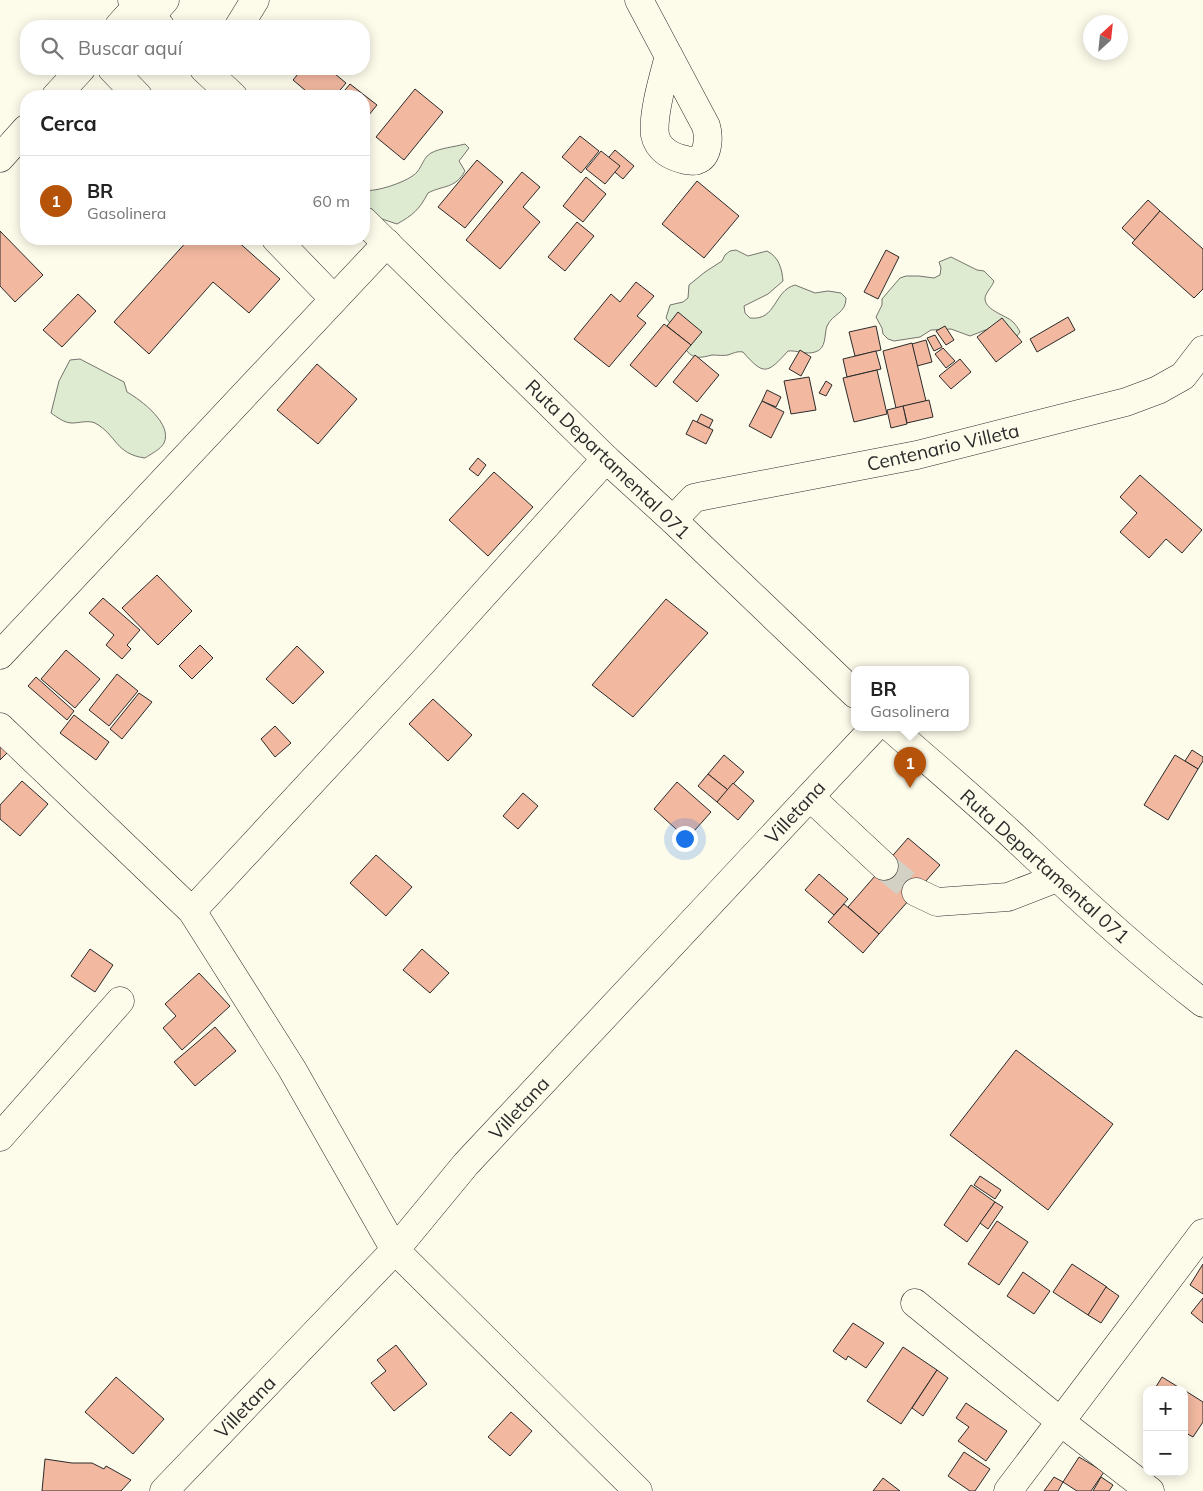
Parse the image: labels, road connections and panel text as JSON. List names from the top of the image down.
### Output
{
  "streets": {
    "street": ["Centenario Villeta", "Ruta Departamental 071", "Villetana"]
  },
  "crossings": [
    ["Centenario Villeta", "Ruta Departamental 071"]
  ],
  "north": "top right",
  "page": {
    "search": "Buscar aquí",
    "heading": "Cerca",
    "list": [
      {
        "mark": "1",
        "name": "BR",
        "note": "Gasolinera",
        "value": "60 m"
      }
    ],
    "popup": ["BR", "Gasolinera"],
    "pins": "1",
    "map_buttons": ["+", "−"]
  }
}
